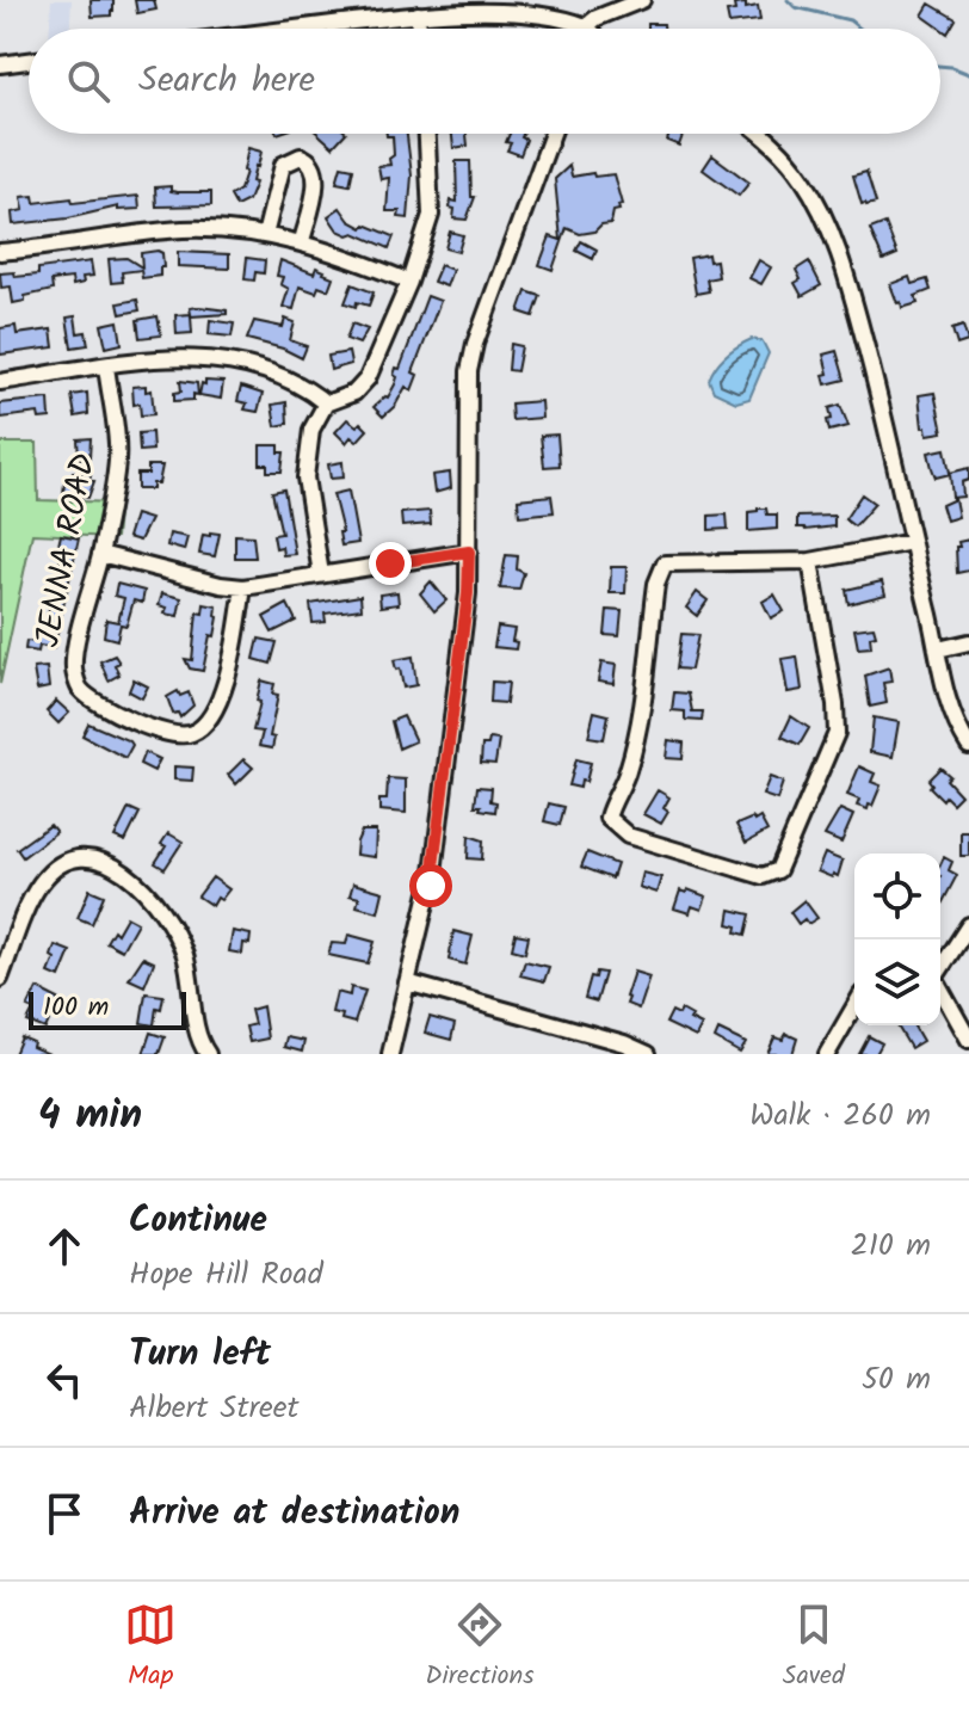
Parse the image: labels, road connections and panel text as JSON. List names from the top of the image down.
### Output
{
  "streets": {
    "street": ["JENNA ROAD"]
  },
  "scale_bar": "100 m",
  "page": {
    "search": "Search here",
    "scale": "100 m",
    "heading": ["4 min", "Walk · 260 m"],
    "list": [
      ["Continue", "Hope Hill Road", "210 m"],
      ["Turn left", "Albert Street", "50 m"],
      "Arrive at destination"
    ],
    "nav": ["Map", "Directions", "Saved"]
  }
}
